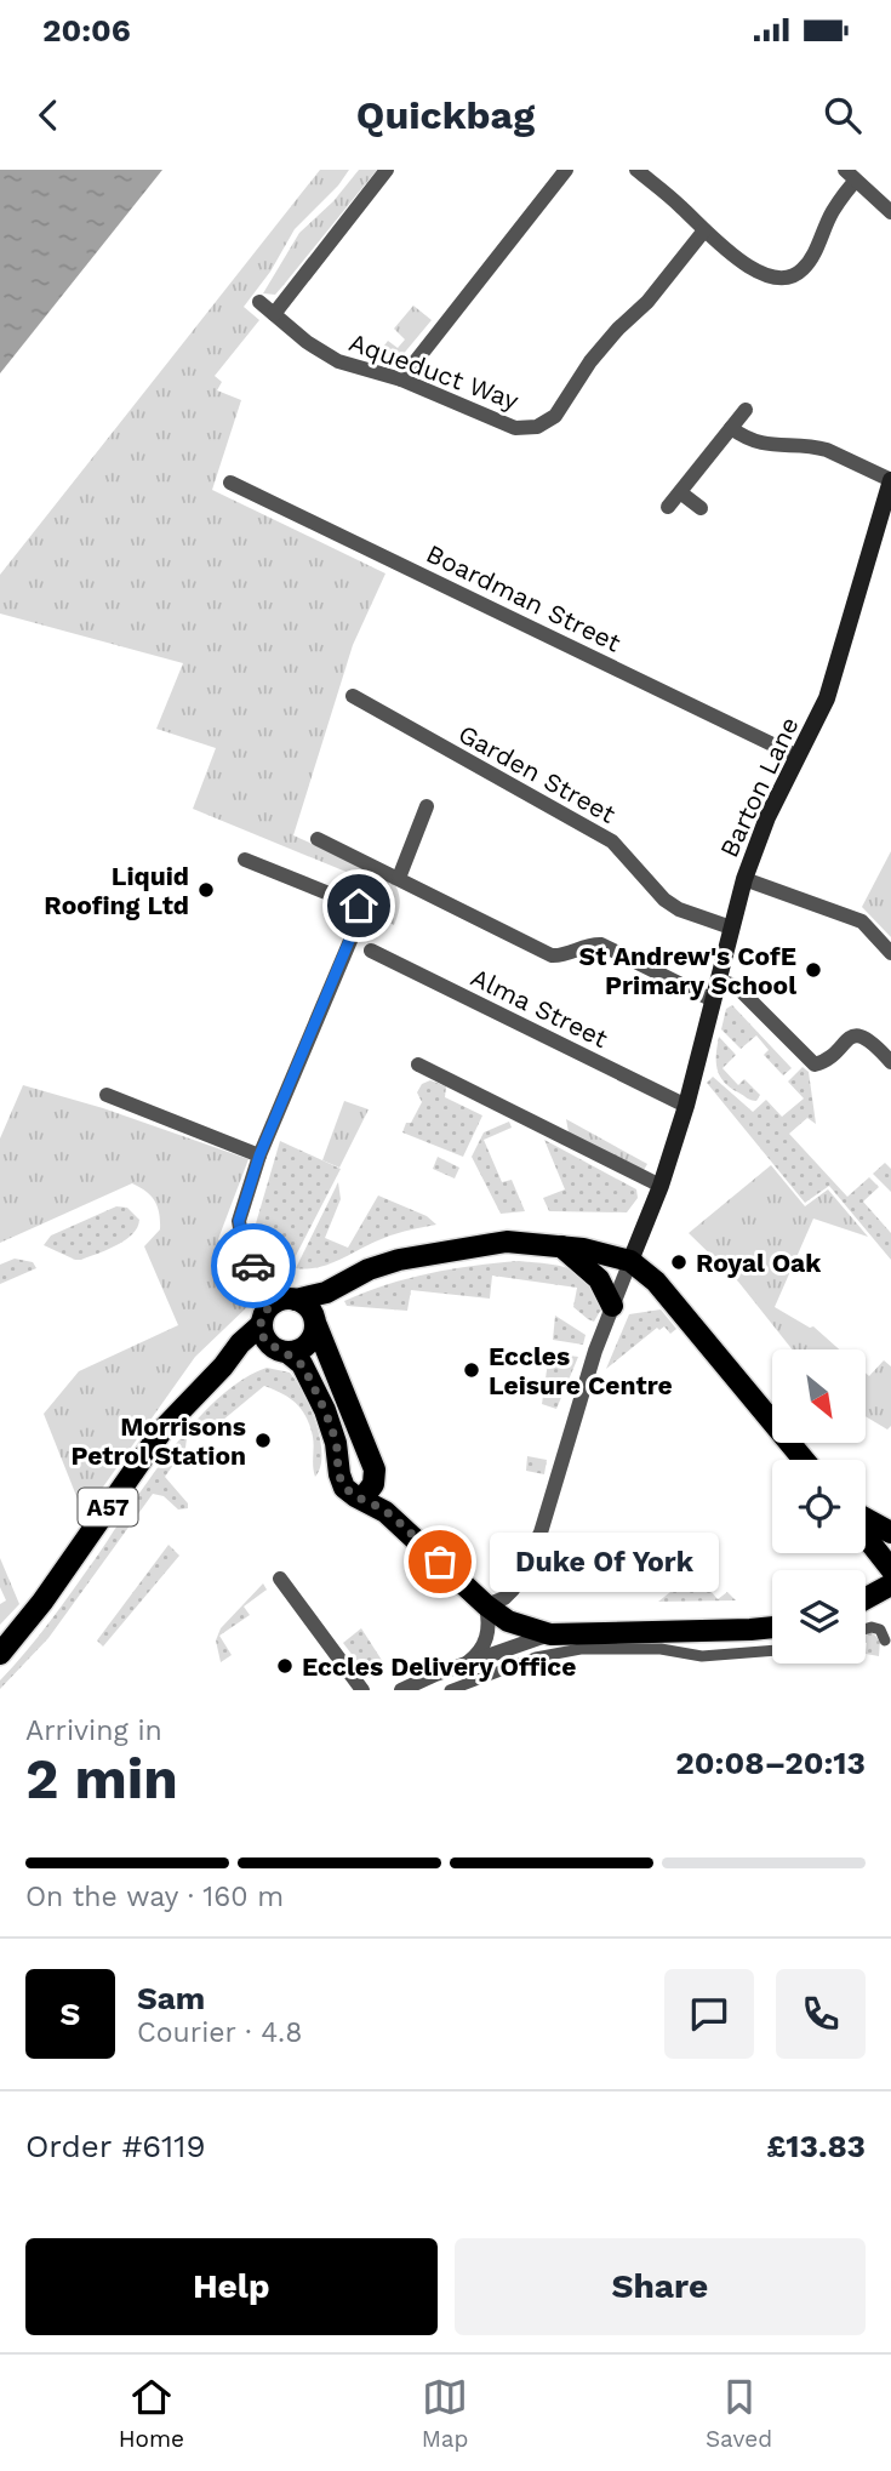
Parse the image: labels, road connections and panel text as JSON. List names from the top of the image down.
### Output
{
  "streets": {
    "main road": ["Barton Lane", "A57"],
    "street": [
      "Aqueduct Way",
      "Boardman Street",
      "Garden Street",
      "Alma Street"
    ]
  },
  "crossings": [
    ["Boardman Street", "Barton Lane"],
    ["Garden Street", "Barton Lane"],
    ["Barton Lane", "Alma Street"]
  ],
  "places": [
    "Liquid Roofing Ltd",
    "St Andrew's CofE Primary School",
    "Royal Oak",
    "Eccles Leisure Centre",
    "Morrisons Petrol Station",
    "Duke Of York",
    "Eccles Delivery Office"
  ],
  "north": "bottom right",
  "page": {
    "status": "20:06",
    "header": "Quickbag",
    "bubble": "Duke Of York",
    "heading": ["2 min", "Arriving in", "20:08–20:13"],
    "panel": [
      "Sam",
      "Courier · 4.8",
      "Order #6119",
      "£13.83"
    ],
    "bar": "On the way · 160 m",
    "round": "S",
    "buttons": ["Help", "Share"],
    "tabs": ["Home", "Map", "Saved"]
  }
}
